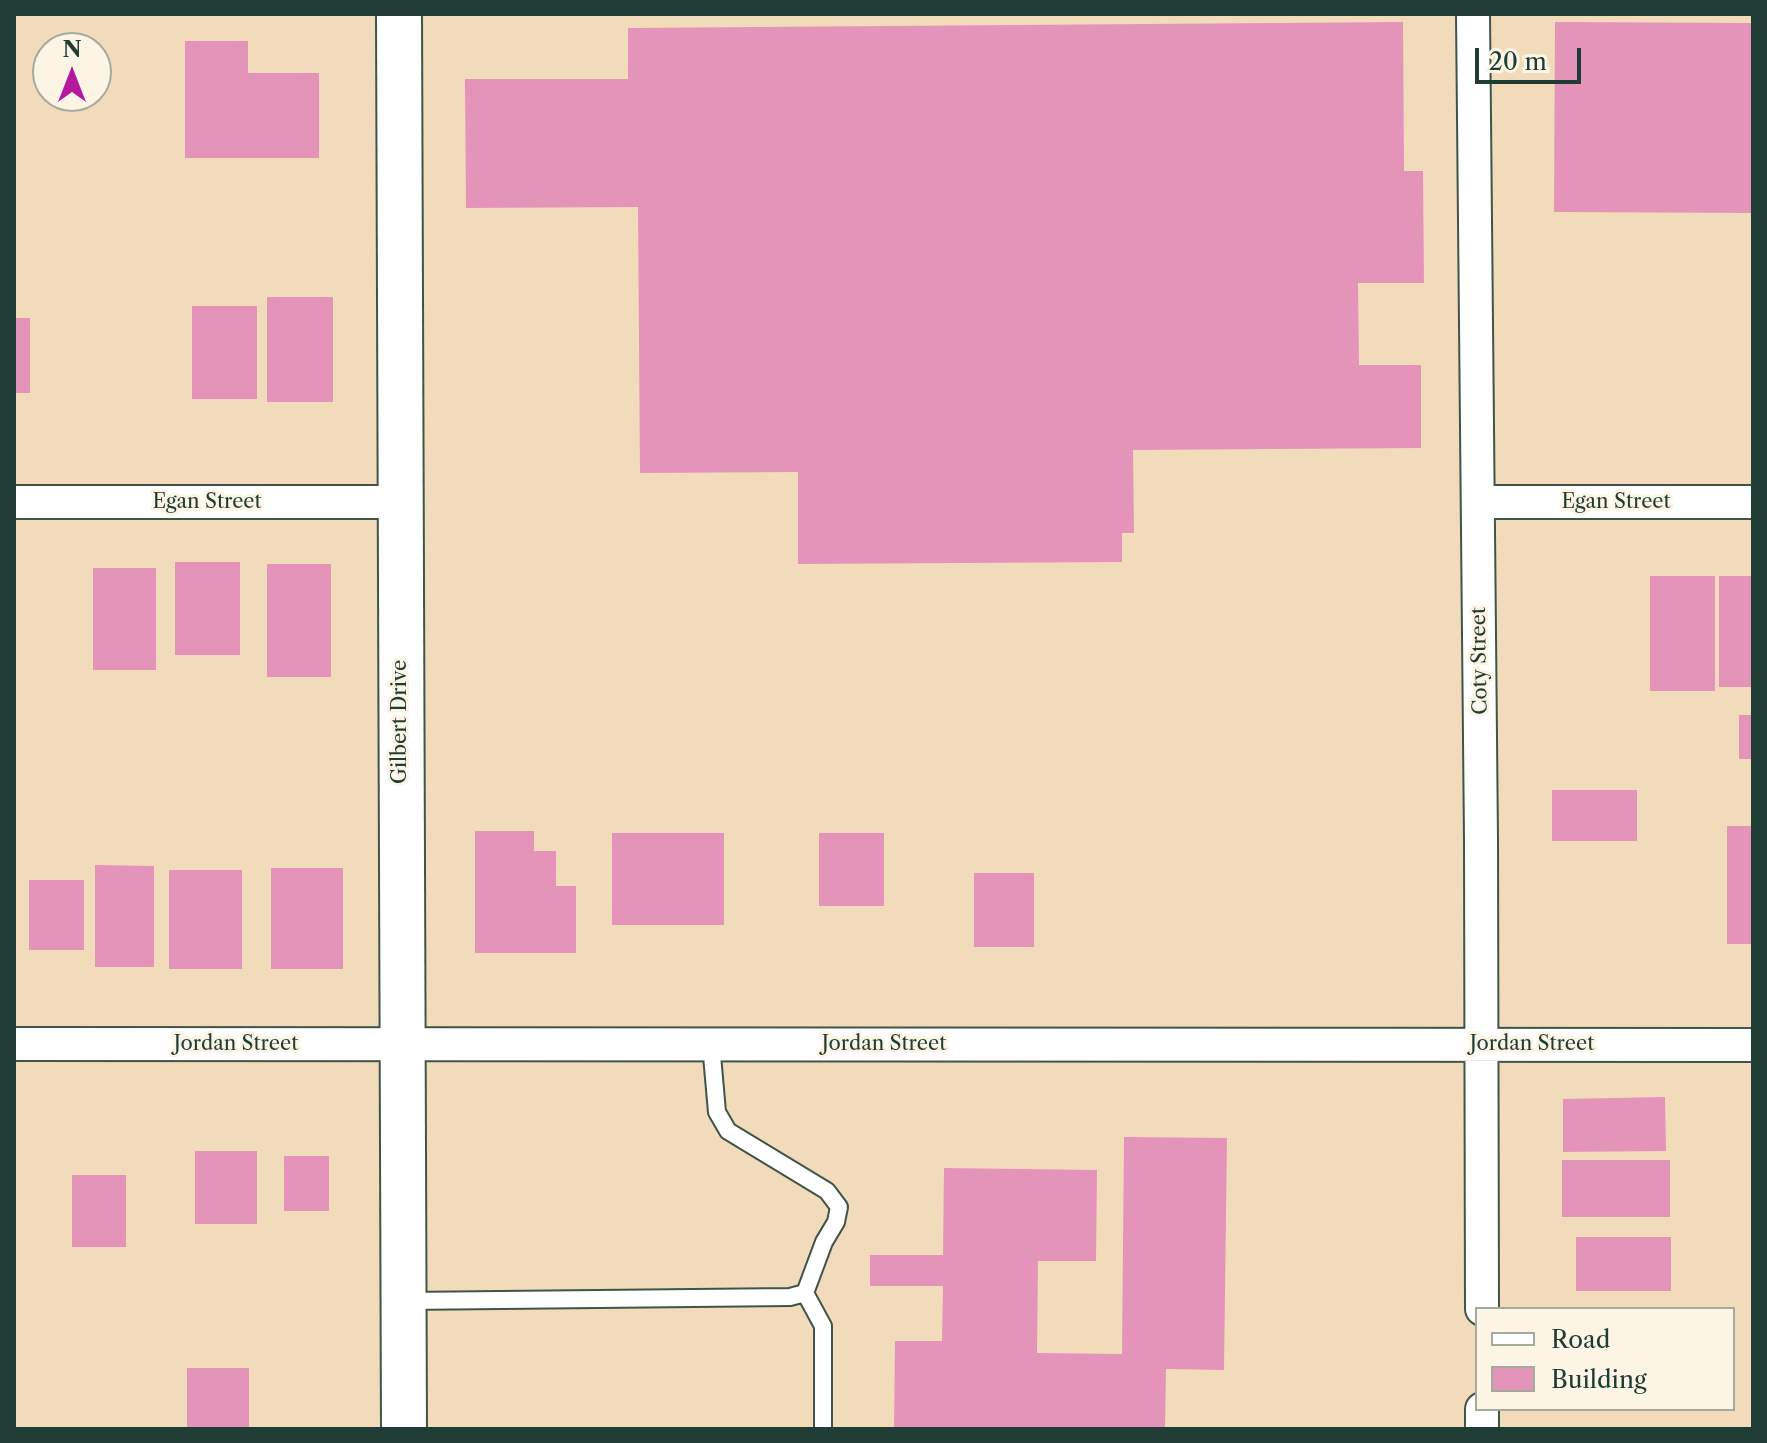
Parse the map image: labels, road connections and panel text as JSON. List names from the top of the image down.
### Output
{
  "streets": {
    "street": [
      "Egan Street",
      "Coty Street",
      "Gilbert Drive",
      "Jordan Street"
    ]
  },
  "crossings": [
    ["Egan Street", "Coty Street"],
    ["Egan Street", "Gilbert Drive"],
    ["Coty Street", "Jordan Street"],
    ["Gilbert Drive", "Jordan Street"]
  ],
  "legend": ["Road", "Building"],
  "scale_bar": "20 m",
  "north": "top"
}
